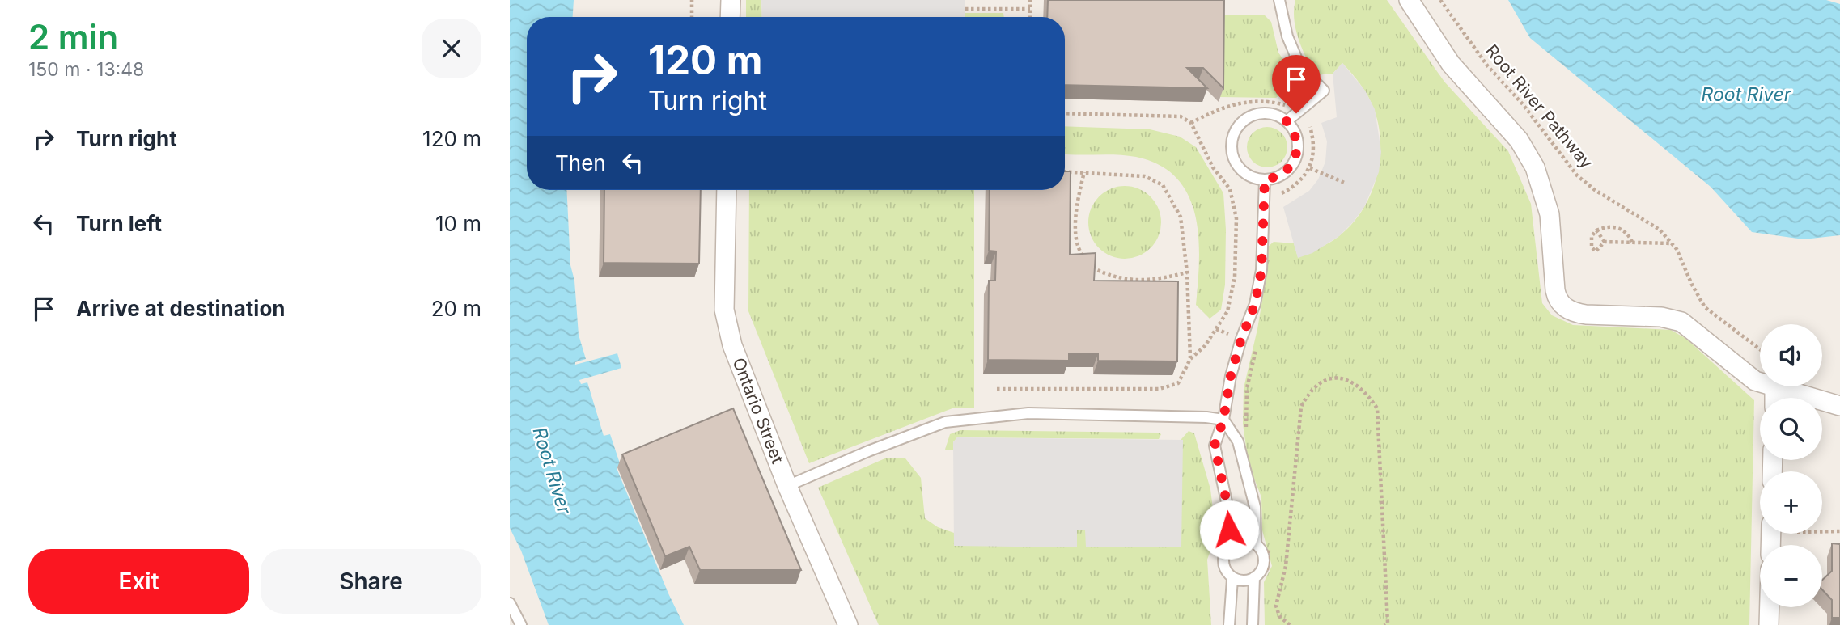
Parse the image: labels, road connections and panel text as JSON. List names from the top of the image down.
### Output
{
  "streets": {
    "street": ["Ontario Street"],
    "path": ["Root River Pathway"]
  },
  "water": ["Root River"],
  "page": {
    "heading": ["2 min", "150 m · 13:48"],
    "turn": ["120 m", "Turn right"],
    "list": [
      {
        "name": "Turn right",
        "value": "120 m"
      },
      {
        "name": "Turn left",
        "value": "10 m"
      },
      {
        "name": "Arrive at destination",
        "value": "20 m"
      }
    ],
    "then": "Then",
    "map_buttons": ["+", "−"],
    "buttons": ["Exit", "Share"]
  }
}
